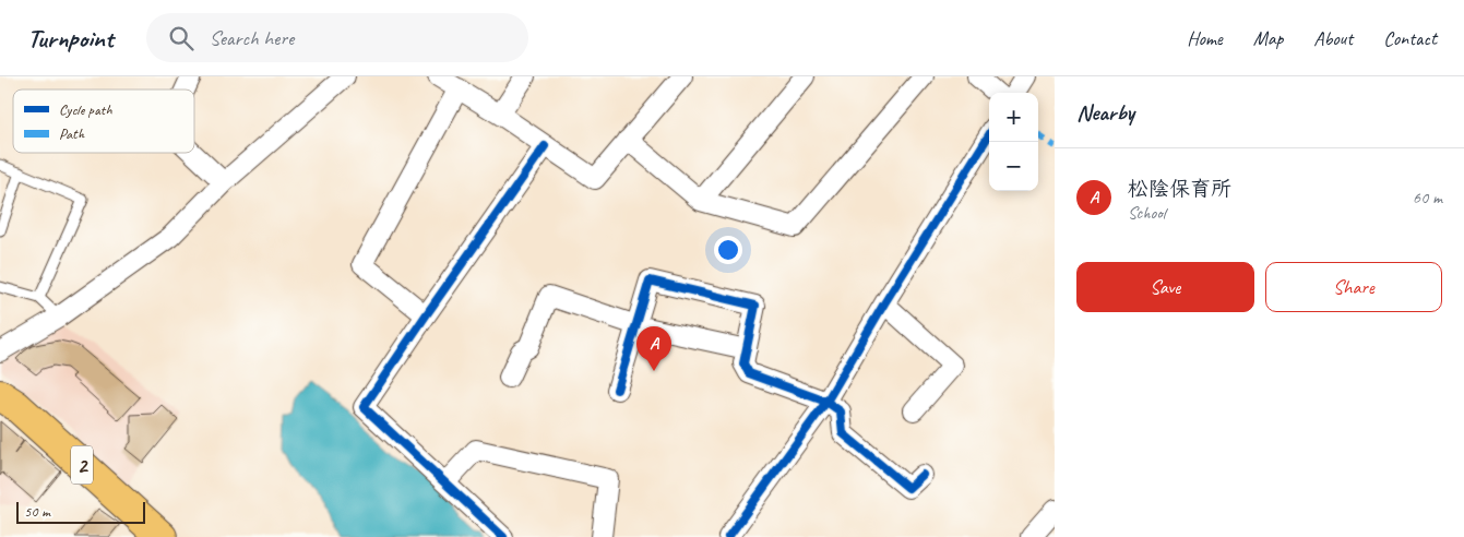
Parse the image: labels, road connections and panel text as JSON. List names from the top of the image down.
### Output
{
  "streets": {
    "highway": ["2"]
  },
  "legend": ["Cycle path", "Path"],
  "scale_bar": "50 m",
  "page": {
    "header": "Turnpoint",
    "search": "Search here",
    "nav": [
      "Home",
      "Map",
      "About",
      "Contact"
    ],
    "heading": "Nearby",
    "map_buttons": ["+", "−"],
    "list": [
      {
        "mark": "A",
        "name": "松陰保育所",
        "note": "School",
        "value": "60 m"
      }
    ],
    "buttons": ["Save", "Share"],
    "pins": "A",
    "scale": "50 m"
  }
}
